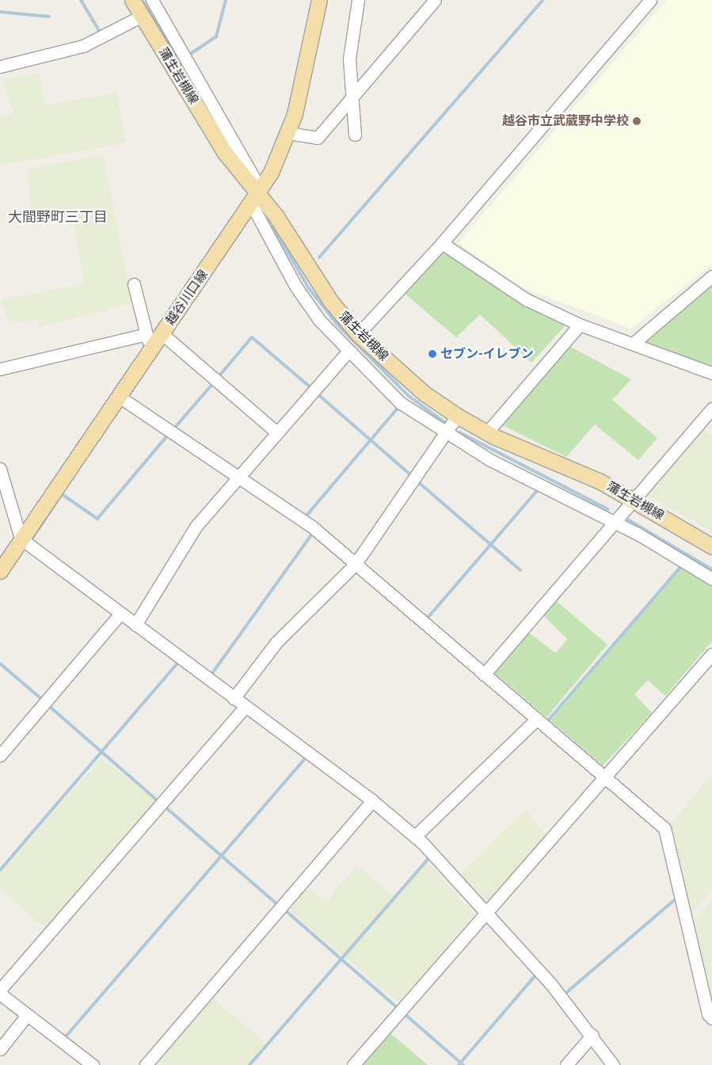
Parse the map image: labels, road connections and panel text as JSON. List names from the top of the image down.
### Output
{
  "streets": {
    "main road": ["蒲生岩槻線", "越谷川口線"]
  },
  "crossings": [
    ["蒲生岩槻線", "越谷川口線"]
  ],
  "districts": ["大間野町三丁目"],
  "places": ["越谷市立武蔵野中学校", "セブン-イレブン"]
}
